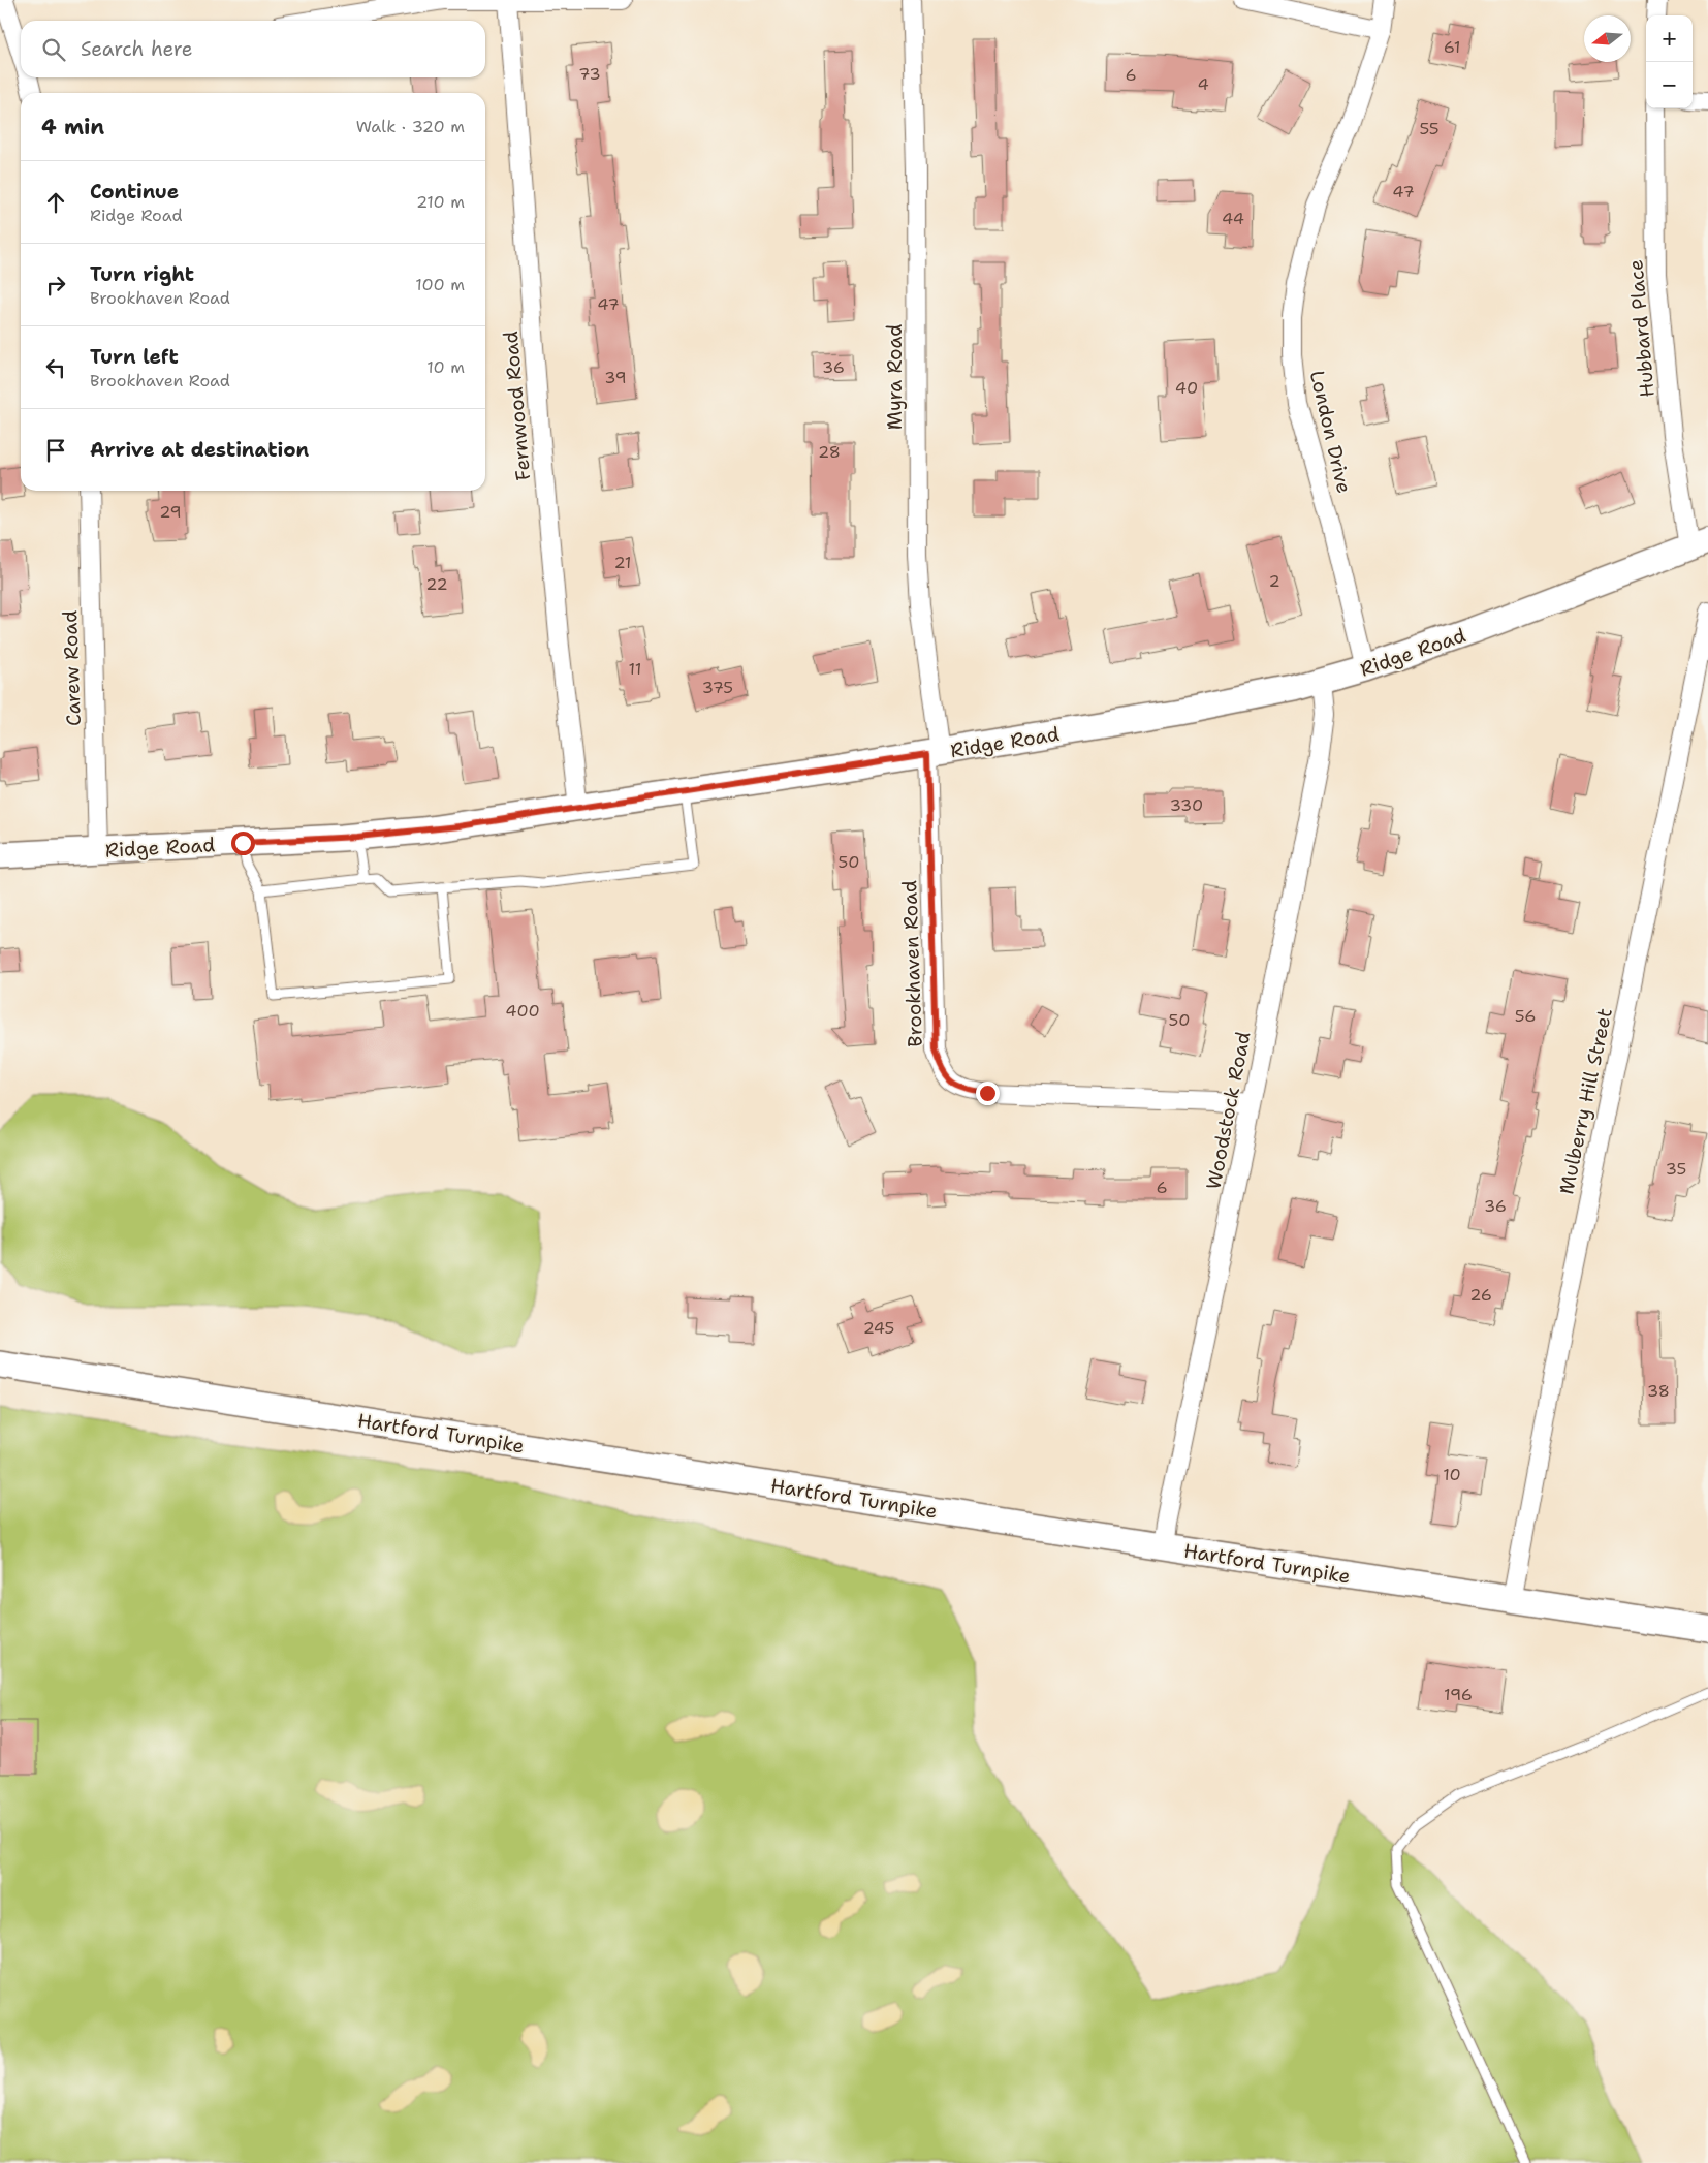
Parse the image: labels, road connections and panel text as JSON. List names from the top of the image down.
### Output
{
  "streets": {
    "main road": ["Ridge Road", "Hartford Turnpike"],
    "street": [
      "Hubbard Place",
      "Myra Road",
      "Fernwood Road",
      "London Drive",
      "Carew Road",
      "Brookhaven Road",
      "Mulberry Hill Street",
      "Woodstock Road"
    ]
  },
  "crossings": [
    ["Hubbard Place", "Ridge Road"],
    ["Myra Road", "Ridge Road"],
    ["Myra Road", "Brookhaven Road"],
    ["Fernwood Road", "Ridge Road"],
    ["London Drive", "Ridge Road"],
    ["Ridge Road", "Carew Road"],
    ["Ridge Road", "Brookhaven Road"],
    ["Ridge Road", "Woodstock Road"],
    ["Brookhaven Road", "Woodstock Road"],
    ["Mulberry Hill Street", "Hartford Turnpike"],
    ["Woodstock Road", "Hartford Turnpike"]
  ],
  "house_numbers": [
    "61",
    "73",
    "6",
    "4",
    "55",
    "47",
    "44",
    "47",
    "36",
    "39",
    "40",
    "28",
    "29",
    "21",
    "2",
    "22",
    "11",
    "375",
    "330",
    "50",
    "400",
    "56",
    "50",
    "35",
    "6",
    "36",
    "26",
    "245",
    "38",
    "10",
    "196"
  ],
  "north": "left",
  "page": {
    "map_buttons": ["+", "−"],
    "search": "Search here",
    "heading": ["4 min", "Walk · 320 m"],
    "list": [
      ["Continue", "Ridge Road", "210 m"],
      ["Turn right", "Brookhaven Road", "100 m"],
      ["Turn left", "Brookhaven Road", "10 m"],
      "Arrive at destination"
    ]
  }
}
